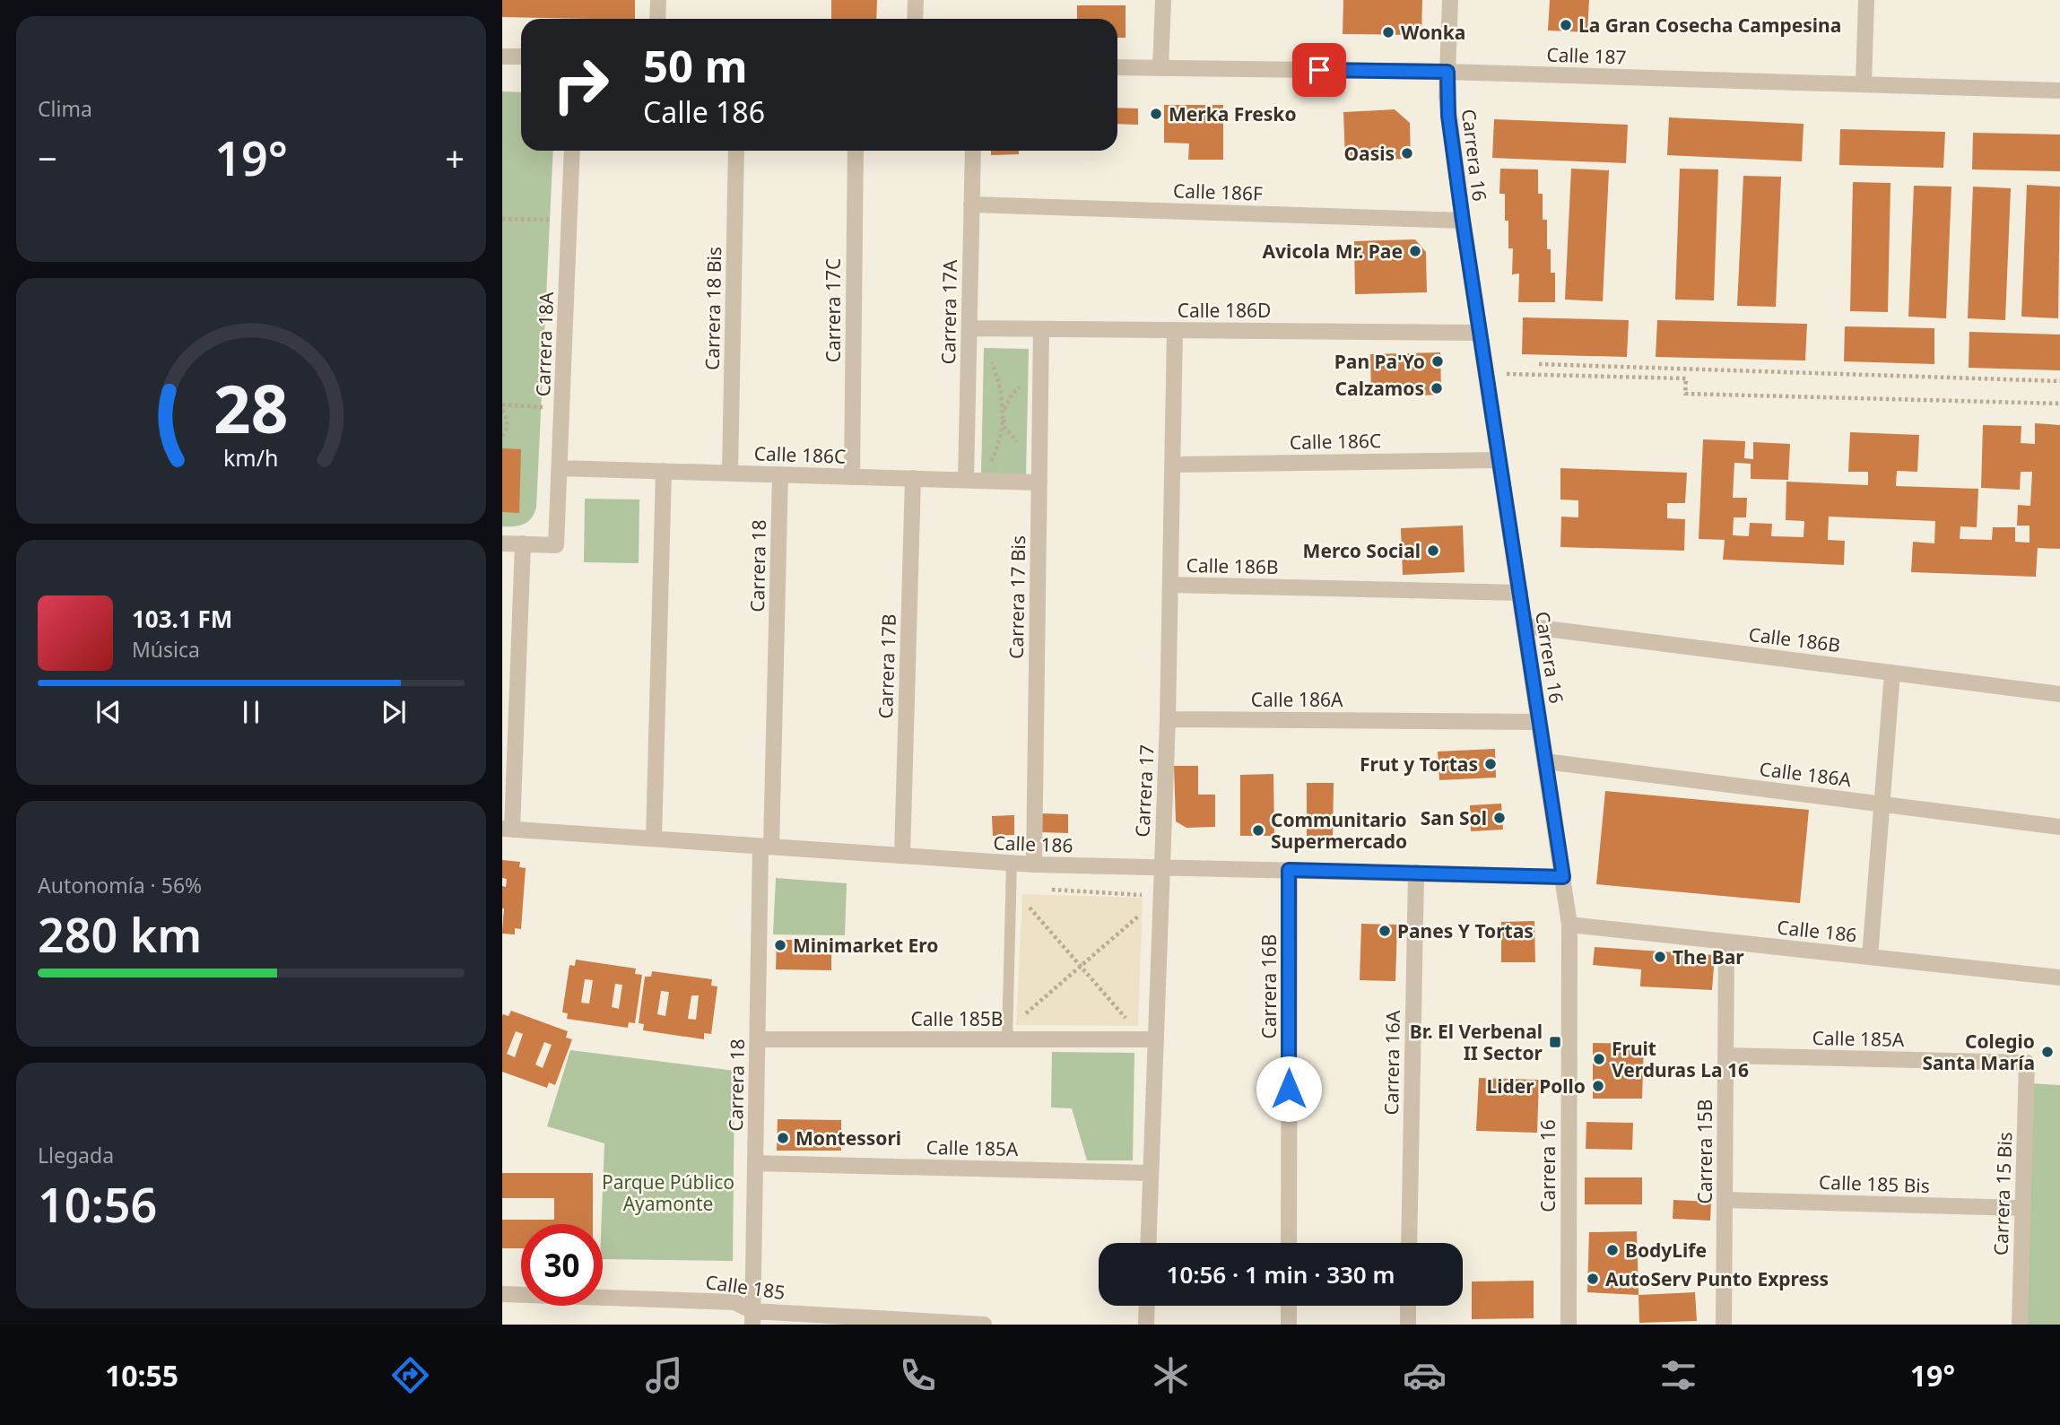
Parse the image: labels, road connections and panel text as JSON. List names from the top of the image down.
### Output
{
  "streets": {
    "street": [
      "Calle 187",
      "Carrera 16",
      "Calle 186F",
      "Carrera 18 Bis",
      "Carrera 17C",
      "Calle 186D",
      "Carrera 17A",
      "Carrera 18A",
      "Calle 186C",
      "Carrera 18",
      "Calle 186B",
      "Carrera 17 Bis",
      "Carrera 17B",
      "Calle 186A",
      "Carrera 17",
      "Calle 186",
      "Carrera 16B",
      "Calle 185B",
      "Calle 185A",
      "Carrera 16A",
      "Carrera 15B",
      "Calle 185 Bis",
      "Carrera 15 Bis",
      "Calle 185"
    ]
  },
  "crossings": [
    ["Calle 187", "Carrera 16"],
    ["Carrera 16", "Calle 186F"],
    ["Carrera 16", "Calle 186D"],
    ["Carrera 16", "Calle 186C"],
    ["Carrera 16", "Calle 186B"],
    ["Carrera 16", "Calle 186A"],
    ["Carrera 16", "Calle 186"],
    ["Calle 186F", "Carrera 17A"],
    ["Carrera 18 Bis", "Calle 186C"],
    ["Carrera 17C", "Calle 186C"],
    ["Calle 186D", "Carrera 17A"],
    ["Calle 186D", "Carrera 17 Bis"],
    ["Calle 186D", "Carrera 17"],
    ["Carrera 17A", "Calle 186C"],
    ["Carrera 18A", "Calle 186C"],
    ["Calle 186C", "Carrera 18"],
    ["Calle 186C", "Carrera 17 Bis"],
    ["Calle 186C", "Carrera 17B"],
    ["Calle 186C", "Carrera 17"],
    ["Carrera 18", "Calle 186"],
    ["Carrera 18", "Calle 185B"],
    ["Carrera 18", "Calle 185A"],
    ["Carrera 18", "Calle 185"],
    ["Calle 186B", "Carrera 17"],
    ["Carrera 17 Bis", "Calle 186"],
    ["Carrera 17B", "Calle 186"],
    ["Calle 186A", "Carrera 17"],
    ["Carrera 17", "Calle 186"],
    ["Carrera 17", "Calle 185B"],
    ["Carrera 17", "Calle 185A"],
    ["Calle 186", "Carrera 16B"],
    ["Calle 186", "Carrera 16A"],
    ["Calle 186", "Carrera 15B"],
    ["Calle 185A", "Carrera 15B"],
    ["Calle 185A", "Carrera 15 Bis"],
    ["Carrera 15B", "Calle 185 Bis"],
    ["Calle 185 Bis", "Carrera 15 Bis"]
  ],
  "parks": ["Parque Público Ayamonte"],
  "places": {
    "other": [
      "La Gran Cosecha Campesina",
      "Wonka",
      "Merka Fresko",
      "Oasis",
      "Avicola Mr. Pae",
      "Pan Pa'Yo",
      "Calzamos",
      "Merco Social",
      "Frut y Tortas",
      "San Sol",
      "Communitario Supermercado",
      "Panes Y Tortas",
      "Minimarket Ero",
      "The Bar",
      "Colegio Santa María",
      "Fruit Verduras La 16",
      "Lider Pollo",
      "Montessori",
      "BodyLife",
      "AutoServ Punto Express"
    ],
    "transit": ["Br. El Verbenal II Sector"]
  },
  "page": {
    "tile": [
      "Clima",
      ["Autonomía · 56%", "280 km"],
      ["Llegada", "10:56"]
    ],
    "turn": ["50 m", "Calle 186"],
    "heat": ["−", "19°", "+"],
    "song": ["103.1 FM", "Música"],
    "limit": "30",
    "trip": "10:56 · 1 min · 330 m",
    "tabs": ["10:55", "19°"],
    "gauge": ["28", "km/h"]
  }
}
